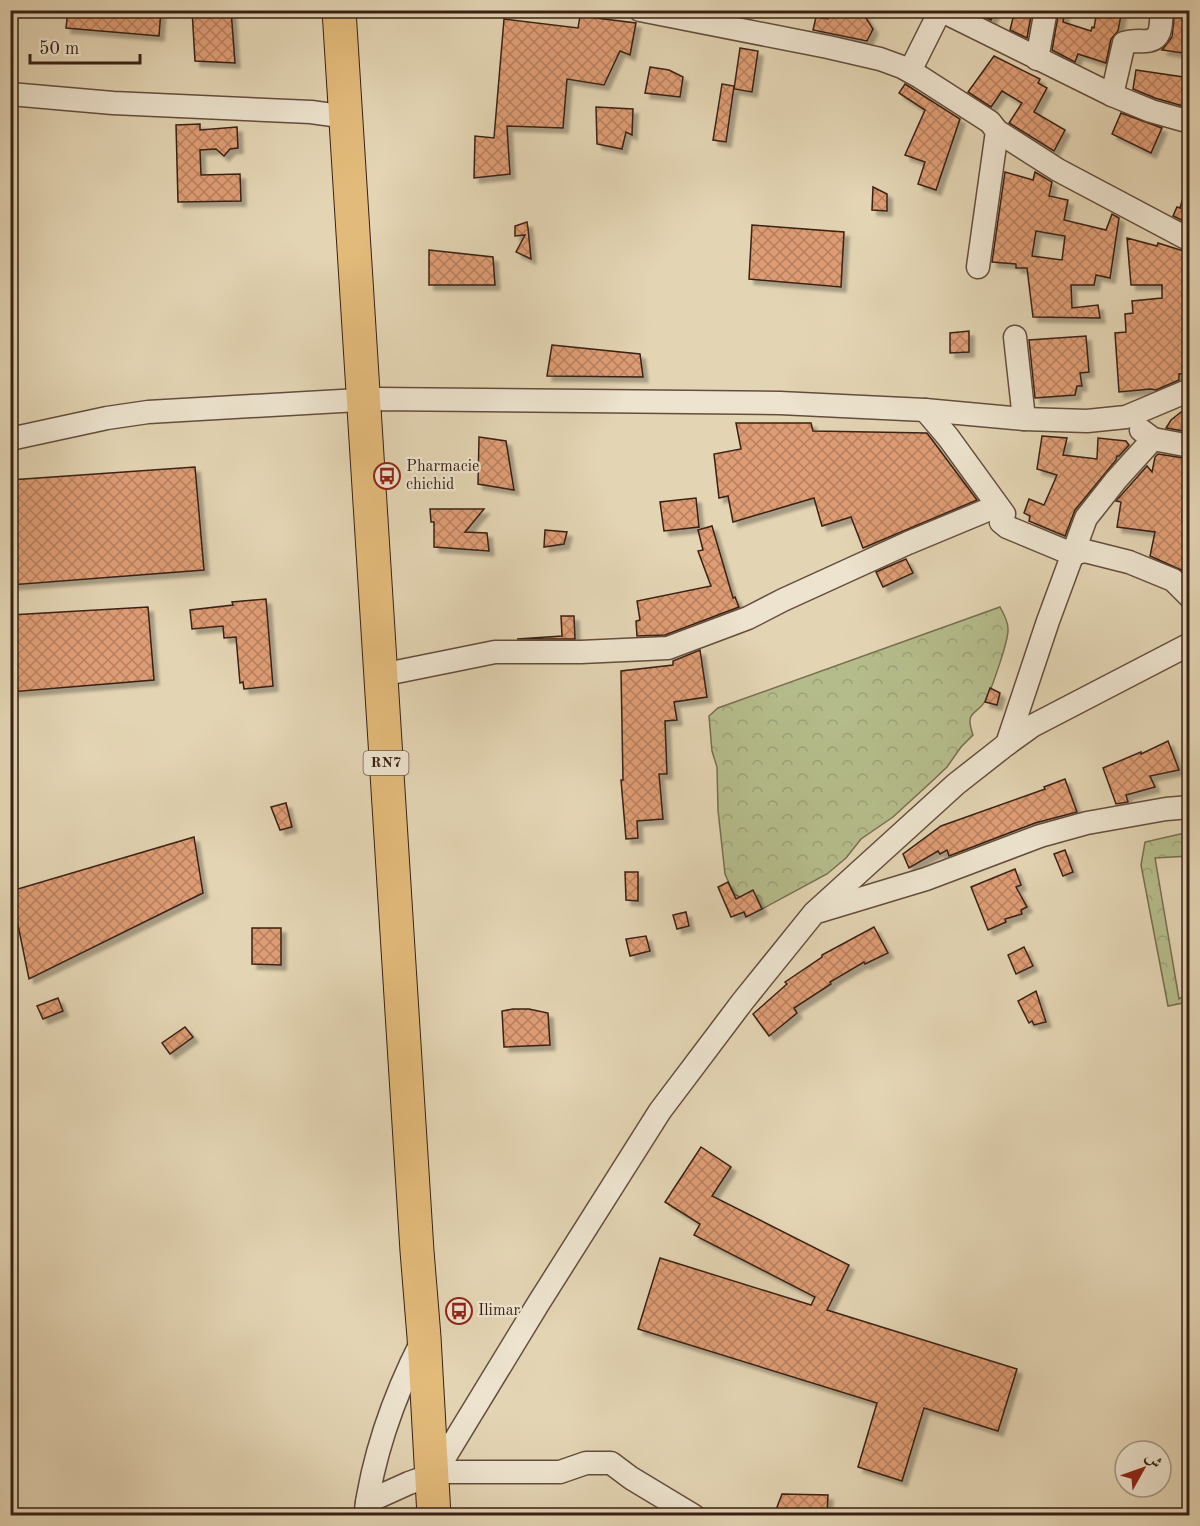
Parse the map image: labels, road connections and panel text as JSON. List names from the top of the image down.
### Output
{
  "streets": {
    "highway": ["RN7"]
  },
  "places": {
    "bus stop": ["Pharmacie chichid", "Ilimar"]
  },
  "scale_bar": "50 m",
  "north": "top right"
}
